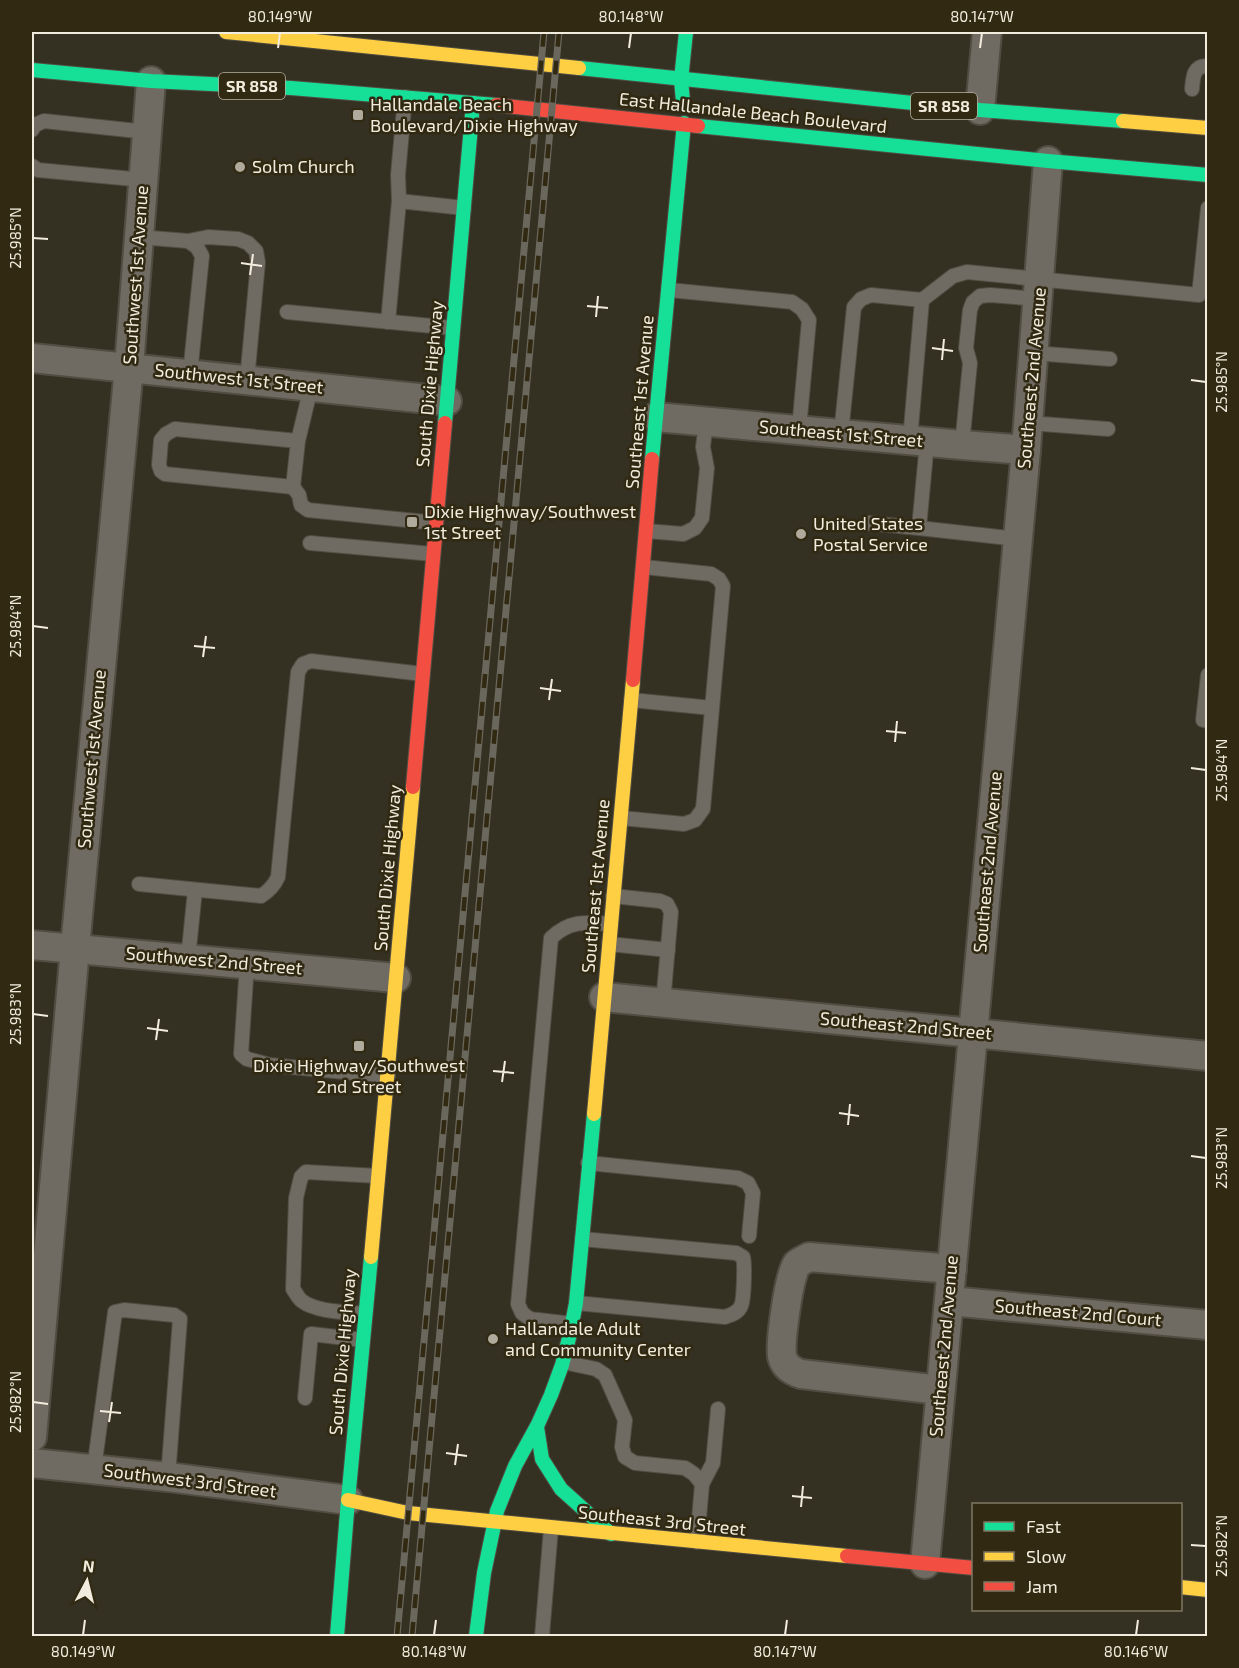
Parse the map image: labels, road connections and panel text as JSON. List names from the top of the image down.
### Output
{
  "streets": {
    "main road": [
      "SR 858",
      "East Hallandale Beach Boulevard",
      "South Dixie Highway",
      "Southeast 1st Avenue",
      "Southeast 3rd Street"
    ],
    "street": [
      "Southwest 1st Avenue",
      "Southeast 2nd Avenue",
      "Southwest 1st Street",
      "Southeast 1st Street",
      "Southwest 2nd Street",
      "Southeast 2nd Street",
      "Southeast 2nd Court",
      "Southwest 3rd Street"
    ]
  },
  "crossings": [
    ["SR 858", "East Hallandale Beach Boulevard"],
    ["SR 858", "Southwest 1st Avenue"],
    ["SR 858", "South Dixie Highway"],
    ["East Hallandale Beach Boulevard", "Southeast 2nd Avenue"],
    ["East Hallandale Beach Boulevard", "South Dixie Highway"],
    ["East Hallandale Beach Boulevard", "Southeast 1st Avenue"],
    ["Southwest 1st Avenue", "Southwest 1st Street"],
    ["Southwest 1st Avenue", "Southwest 2nd Street"],
    ["Southeast 2nd Avenue", "Southeast 1st Street"],
    ["Southeast 2nd Avenue", "Southeast 2nd Street"],
    ["Southeast 2nd Avenue", "Southeast 2nd Court"],
    ["Southeast 2nd Avenue", "Southeast 3rd Street"],
    ["Southwest 1st Street", "South Dixie Highway"],
    ["South Dixie Highway", "Southwest 2nd Street"],
    ["South Dixie Highway", "Southwest 3rd Street"],
    ["South Dixie Highway", "Southeast 3rd Street"],
    ["Southeast 1st Avenue", "Southeast 1st Street"],
    ["Southeast 1st Avenue", "Southeast 2nd Street"],
    ["Southeast 1st Avenue", "Southeast 3rd Street"],
    ["Southwest 3rd Street", "Southeast 3rd Street"]
  ],
  "places": {
    "transit": ["Hallandale Beach Boulevard/Dixie Highway", "Dixie Highway/Southwest 1st Street", "Dixie Highway/Southwest 2nd Street"],
    "other": ["Solm Church", "United States Postal Service", "Hallandale Adult and Community Center"]
  },
  "legend": ["Fast", "Slow", "Jam"],
  "north": "top",
  "coordinates": [
    "80.149°W",
    "80.148°W",
    "80.147°W",
    "25.985°N",
    "25.984°N",
    "25.983°N",
    "25.982°N",
    "80.146°W"
  ]
}
